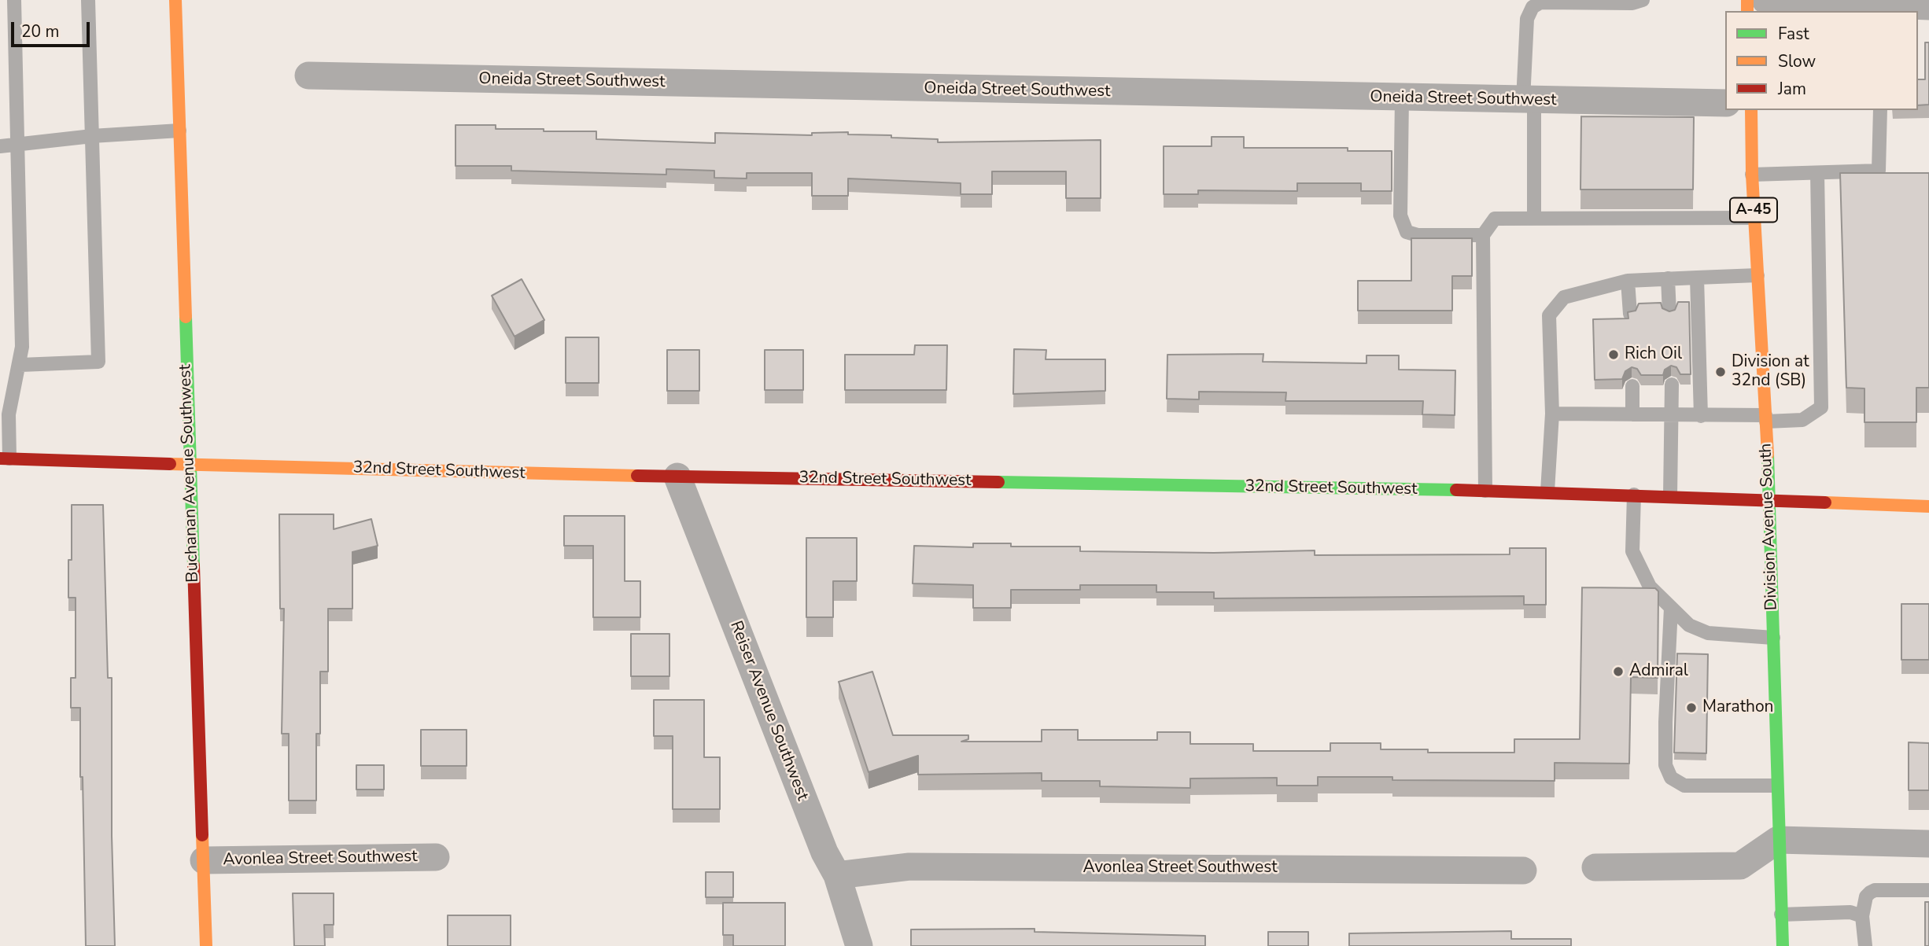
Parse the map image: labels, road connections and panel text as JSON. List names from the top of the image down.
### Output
{
  "streets": {
    "street": [
      "Oneida Street Southwest",
      "A-45",
      "32nd Street Southwest",
      "Buchanan Avenue Southwest",
      "Division Avenue South",
      "Reiser Avenue Southwest",
      "Avonlea Street Southwest"
    ]
  },
  "crossings": [
    ["32nd Street Southwest", "Buchanan Avenue Southwest"],
    ["32nd Street Southwest", "Division Avenue South"],
    ["32nd Street Southwest", "Reiser Avenue Southwest"],
    ["Buchanan Avenue Southwest", "Avonlea Street Southwest"],
    ["Reiser Avenue Southwest", "Avonlea Street Southwest"]
  ],
  "places": [
    "Rich Oil",
    "Division at 32nd (SB)",
    "Admiral",
    "Marathon"
  ],
  "legend": ["Fast", "Slow", "Jam"],
  "scale_bar": "20 m"
}
